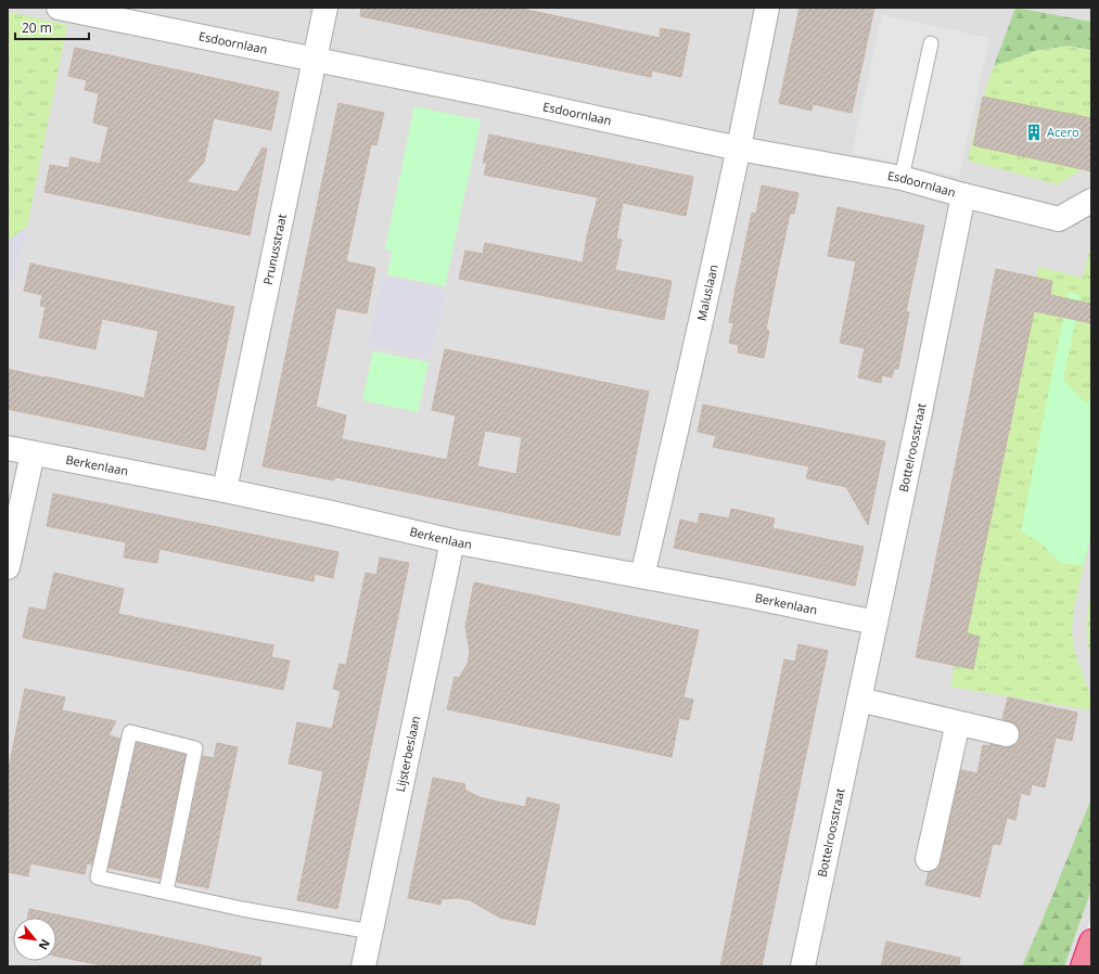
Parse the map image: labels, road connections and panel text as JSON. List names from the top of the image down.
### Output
{
  "streets": {
    "street": [
      "Esdoornlaan",
      "Prunusstraat",
      "Maluslaan",
      "Bottelroosstraat",
      "Berkenlaan",
      "Lijsterbeslaan"
    ]
  },
  "crossings": [
    ["Esdoornlaan", "Prunusstraat"],
    ["Esdoornlaan", "Maluslaan"],
    ["Esdoornlaan", "Bottelroosstraat"],
    ["Prunusstraat", "Berkenlaan"],
    ["Maluslaan", "Berkenlaan"],
    ["Bottelroosstraat", "Berkenlaan"],
    ["Berkenlaan", "Lijsterbeslaan"]
  ],
  "places": {
    "building": ["Acero"]
  },
  "scale_bar": "20 m",
  "north": "bottom right"
}
